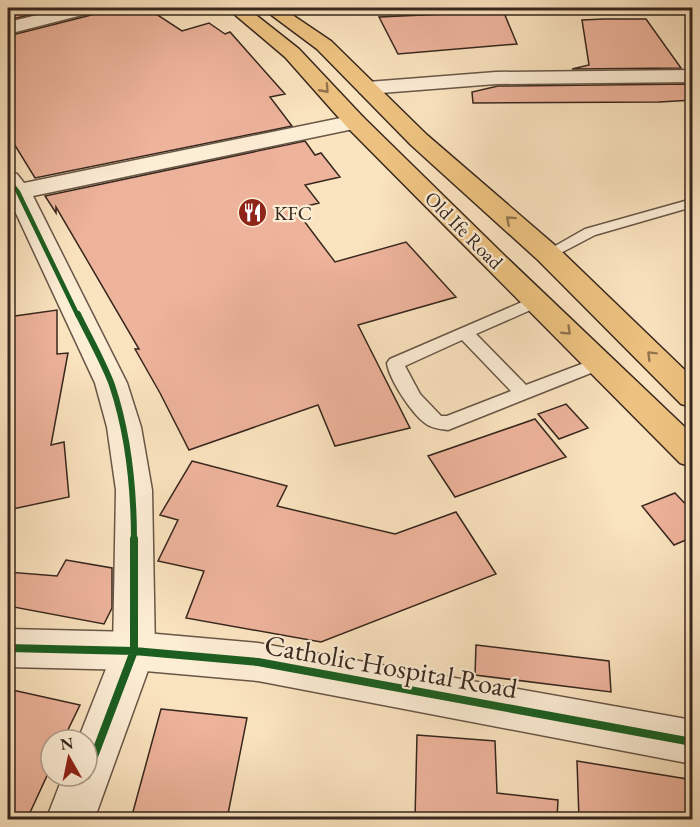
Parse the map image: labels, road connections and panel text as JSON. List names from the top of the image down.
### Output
{
  "streets": {
    "main road": ["Old Ife Road"],
    "street": ["Catholic Hospital Road"]
  },
  "places": {
    "restaurant": ["KFC"]
  },
  "north": "top"
}
